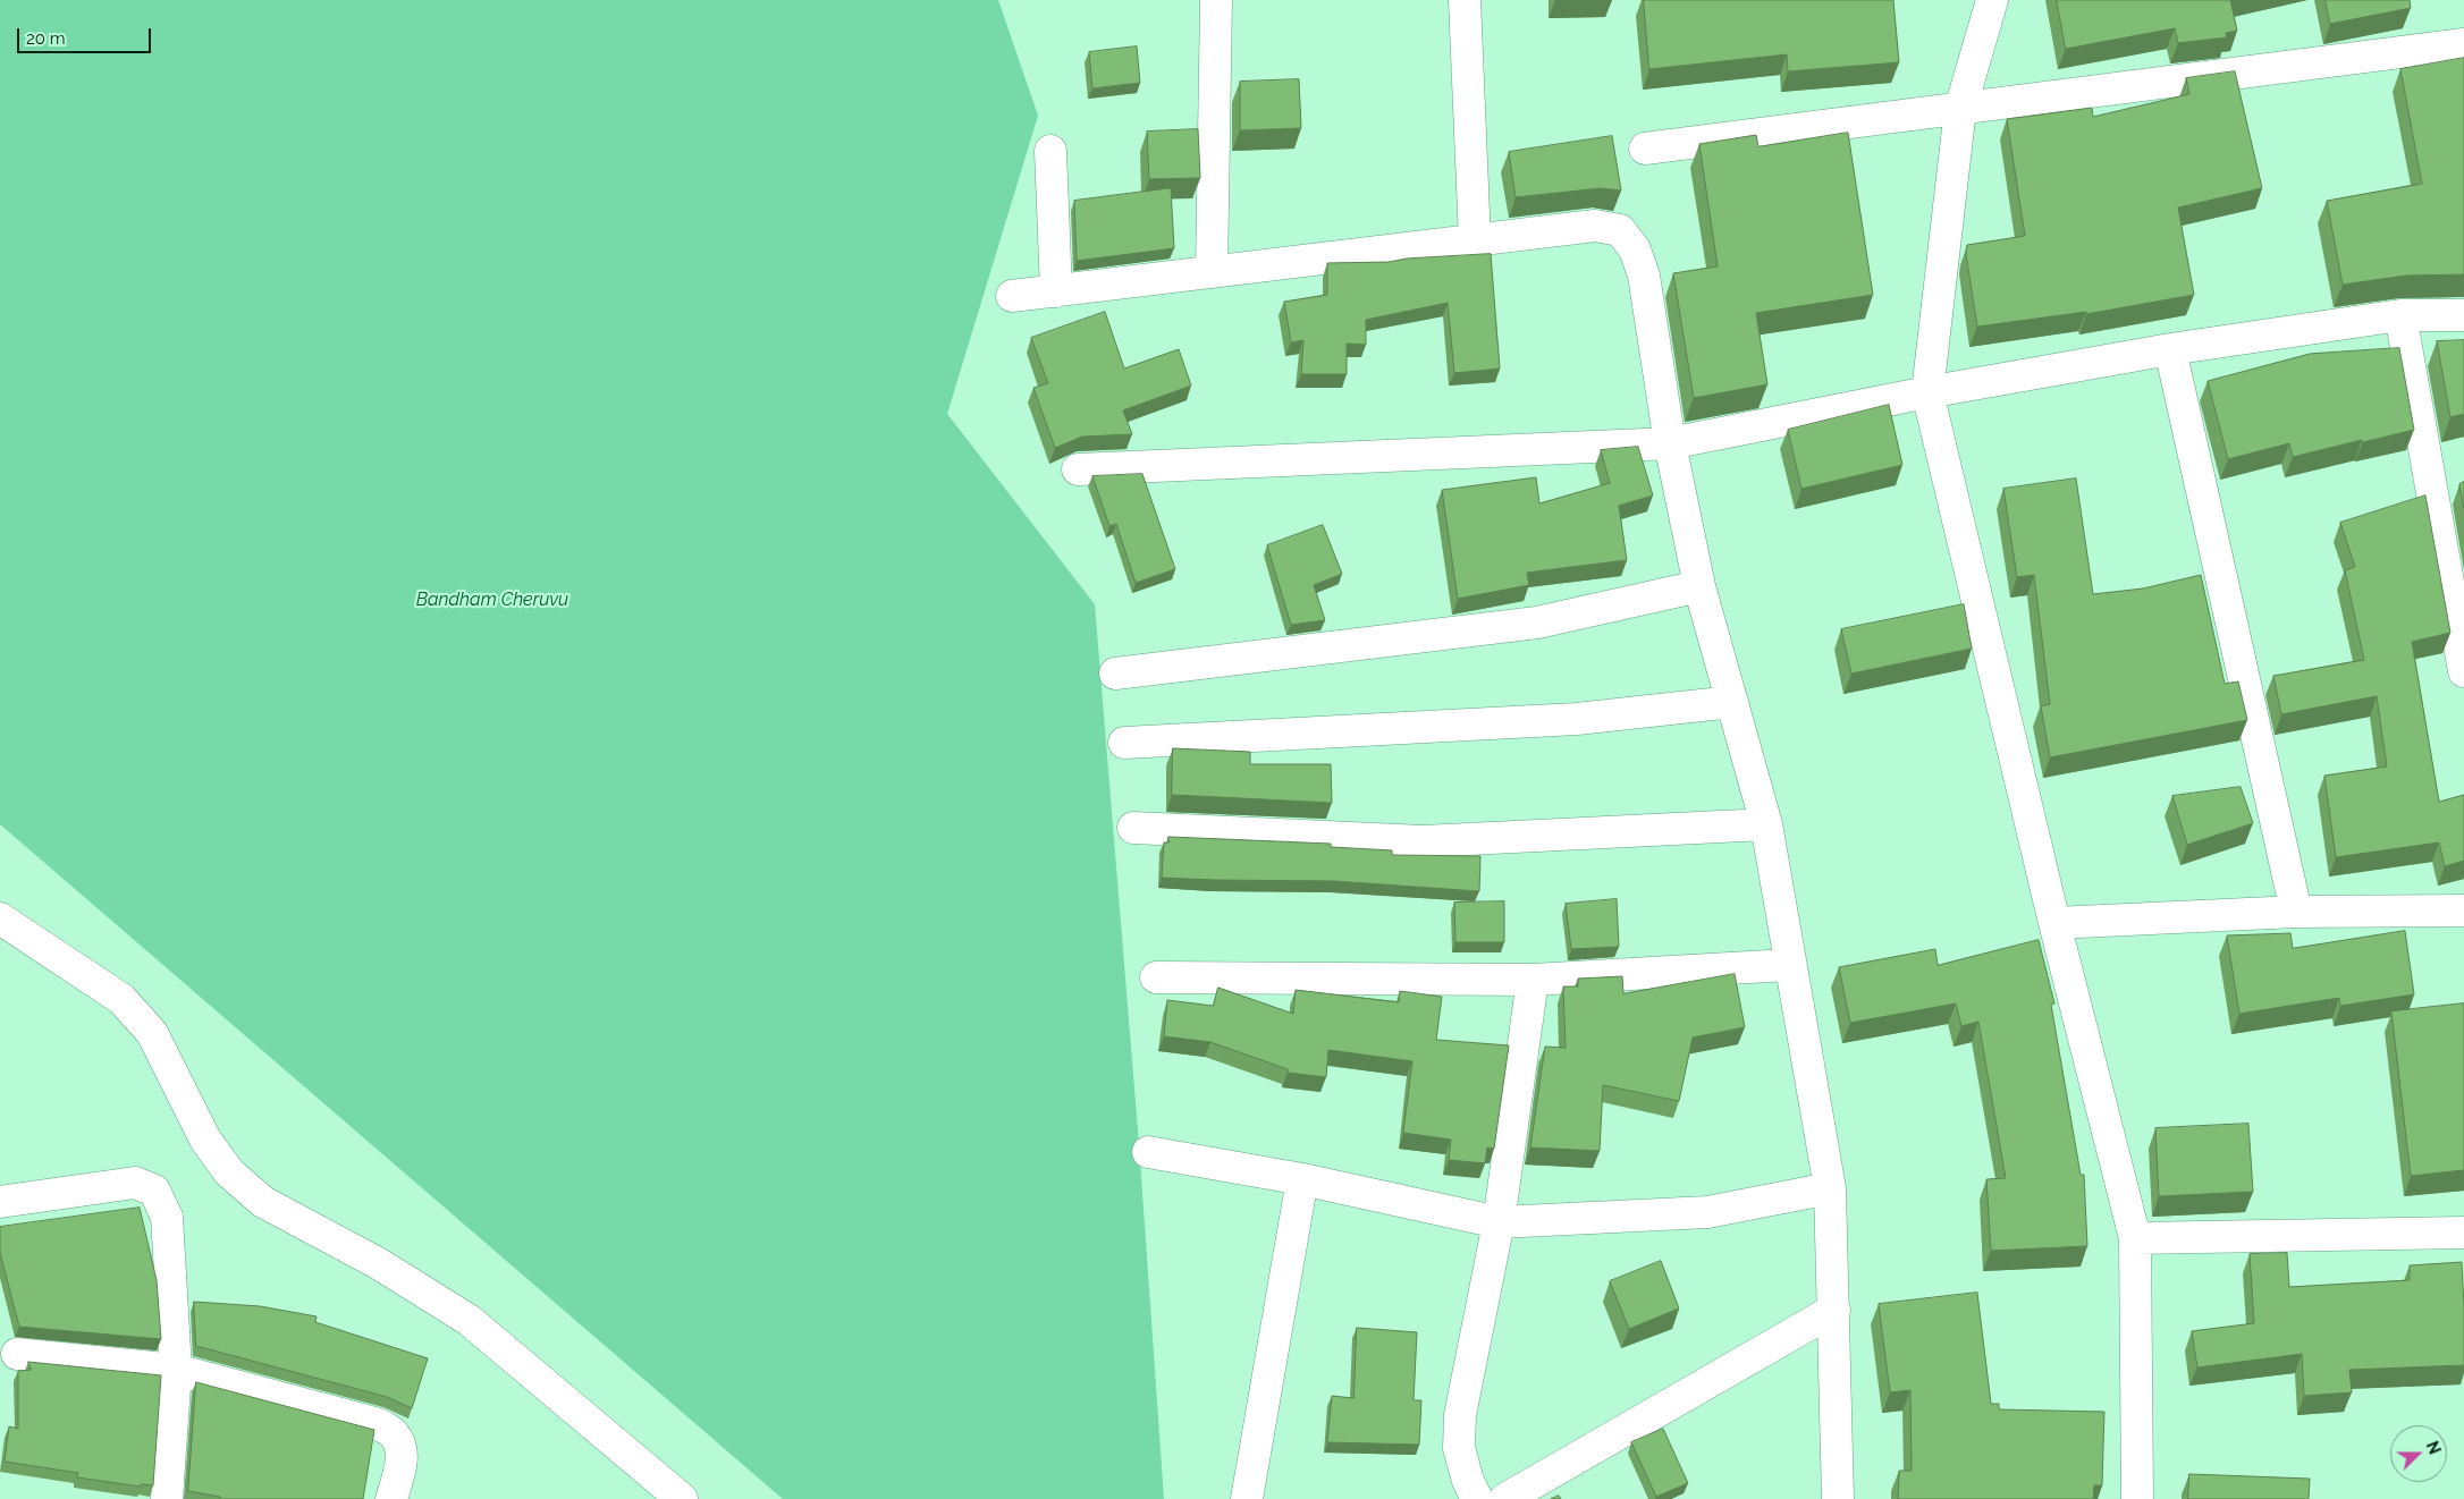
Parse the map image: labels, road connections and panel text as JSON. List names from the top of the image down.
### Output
{
  "water": ["Bandham Cheruvu"],
  "scale_bar": "20 m",
  "north": "right"
}
